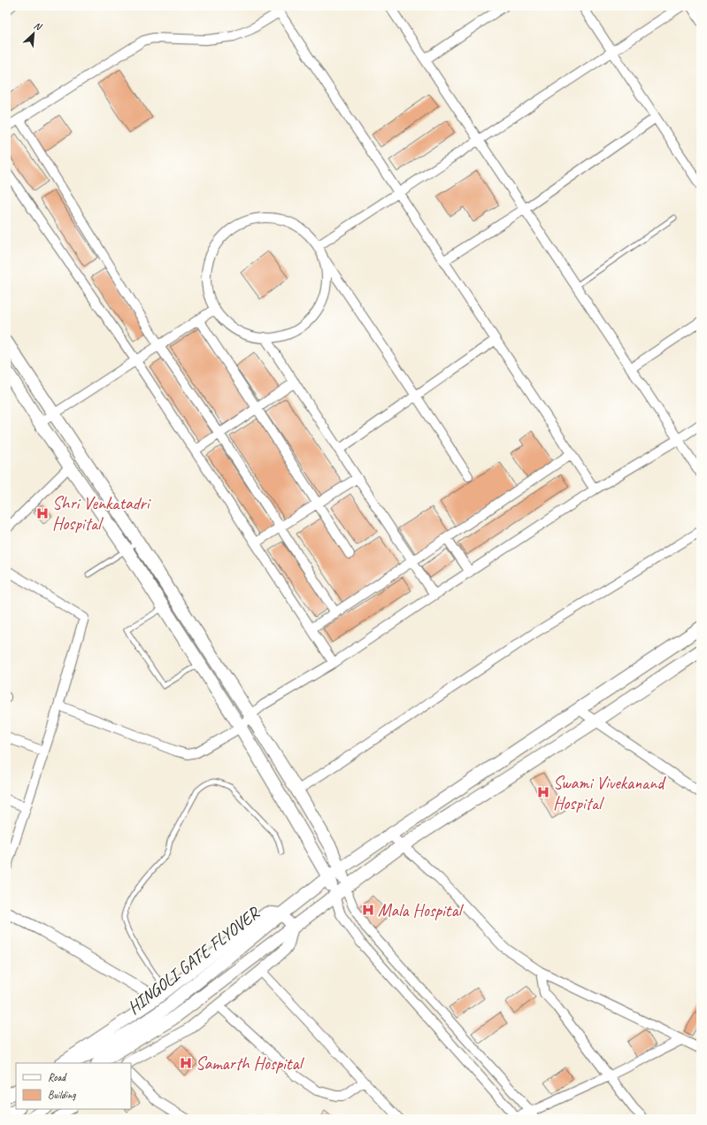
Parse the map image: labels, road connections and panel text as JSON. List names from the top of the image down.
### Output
{
  "streets": {
    "main road": ["HINGOLI GATE FLYOVER"]
  },
  "places": {
    "hospital": [
      "Shri Venkatadri Hospital",
      "Swami Vivekanand Hospital",
      "Mala Hospital",
      "Samarth Hospital"
    ]
  },
  "legend": ["Road", "Building"],
  "north": "top right"
}
